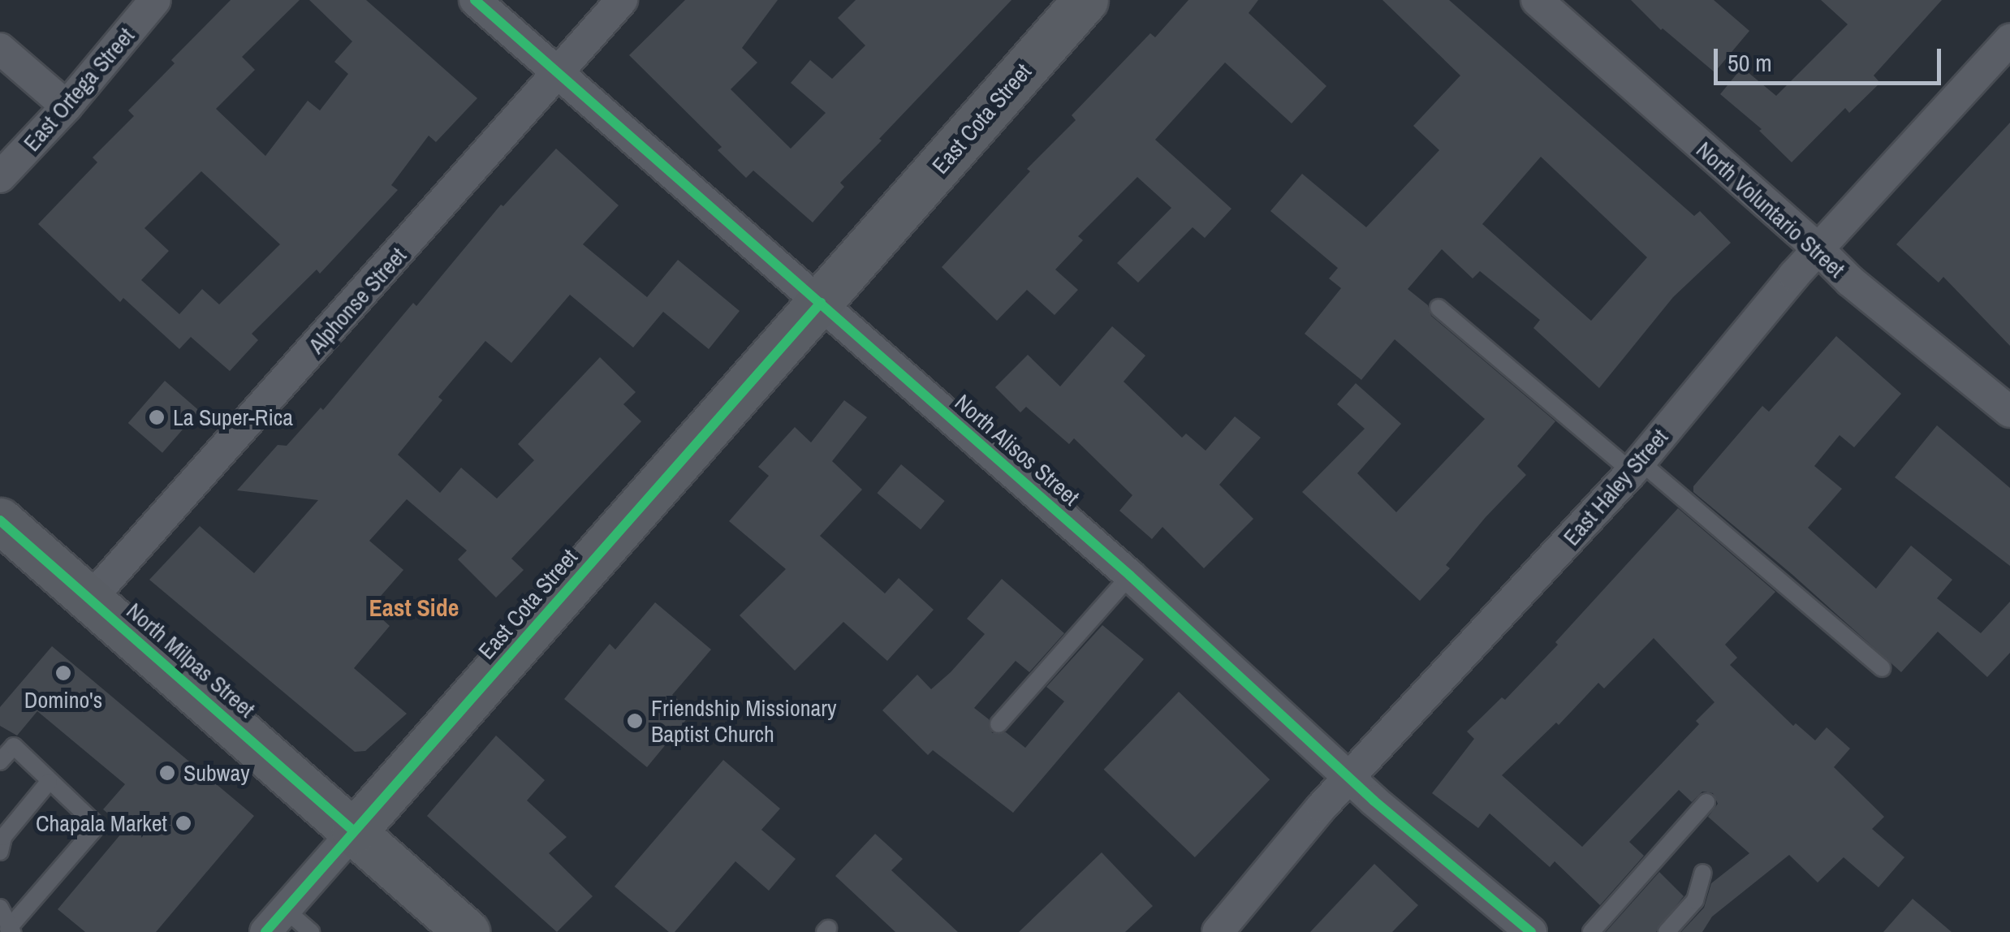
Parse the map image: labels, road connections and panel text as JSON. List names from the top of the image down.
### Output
{
  "streets": {
    "street": [
      "East Ortega Street",
      "East Cota Street",
      "North Voluntario Street",
      "Alphonse Street",
      "North Alisos Street",
      "East Haley Street",
      "North Milpas Street"
    ]
  },
  "crossings": [
    ["East Cota Street", "North Alisos Street"],
    ["East Cota Street", "North Milpas Street"],
    ["North Voluntario Street", "East Haley Street"],
    ["Alphonse Street", "North Alisos Street"],
    ["Alphonse Street", "North Milpas Street"],
    ["North Alisos Street", "East Haley Street"]
  ],
  "districts": ["East Side"],
  "places": [
    "La Super-Rica",
    "Domino's",
    "Friendship Missionary Baptist Church",
    "Subway",
    "Chapala Market"
  ],
  "scale_bar": "50 m"
}
